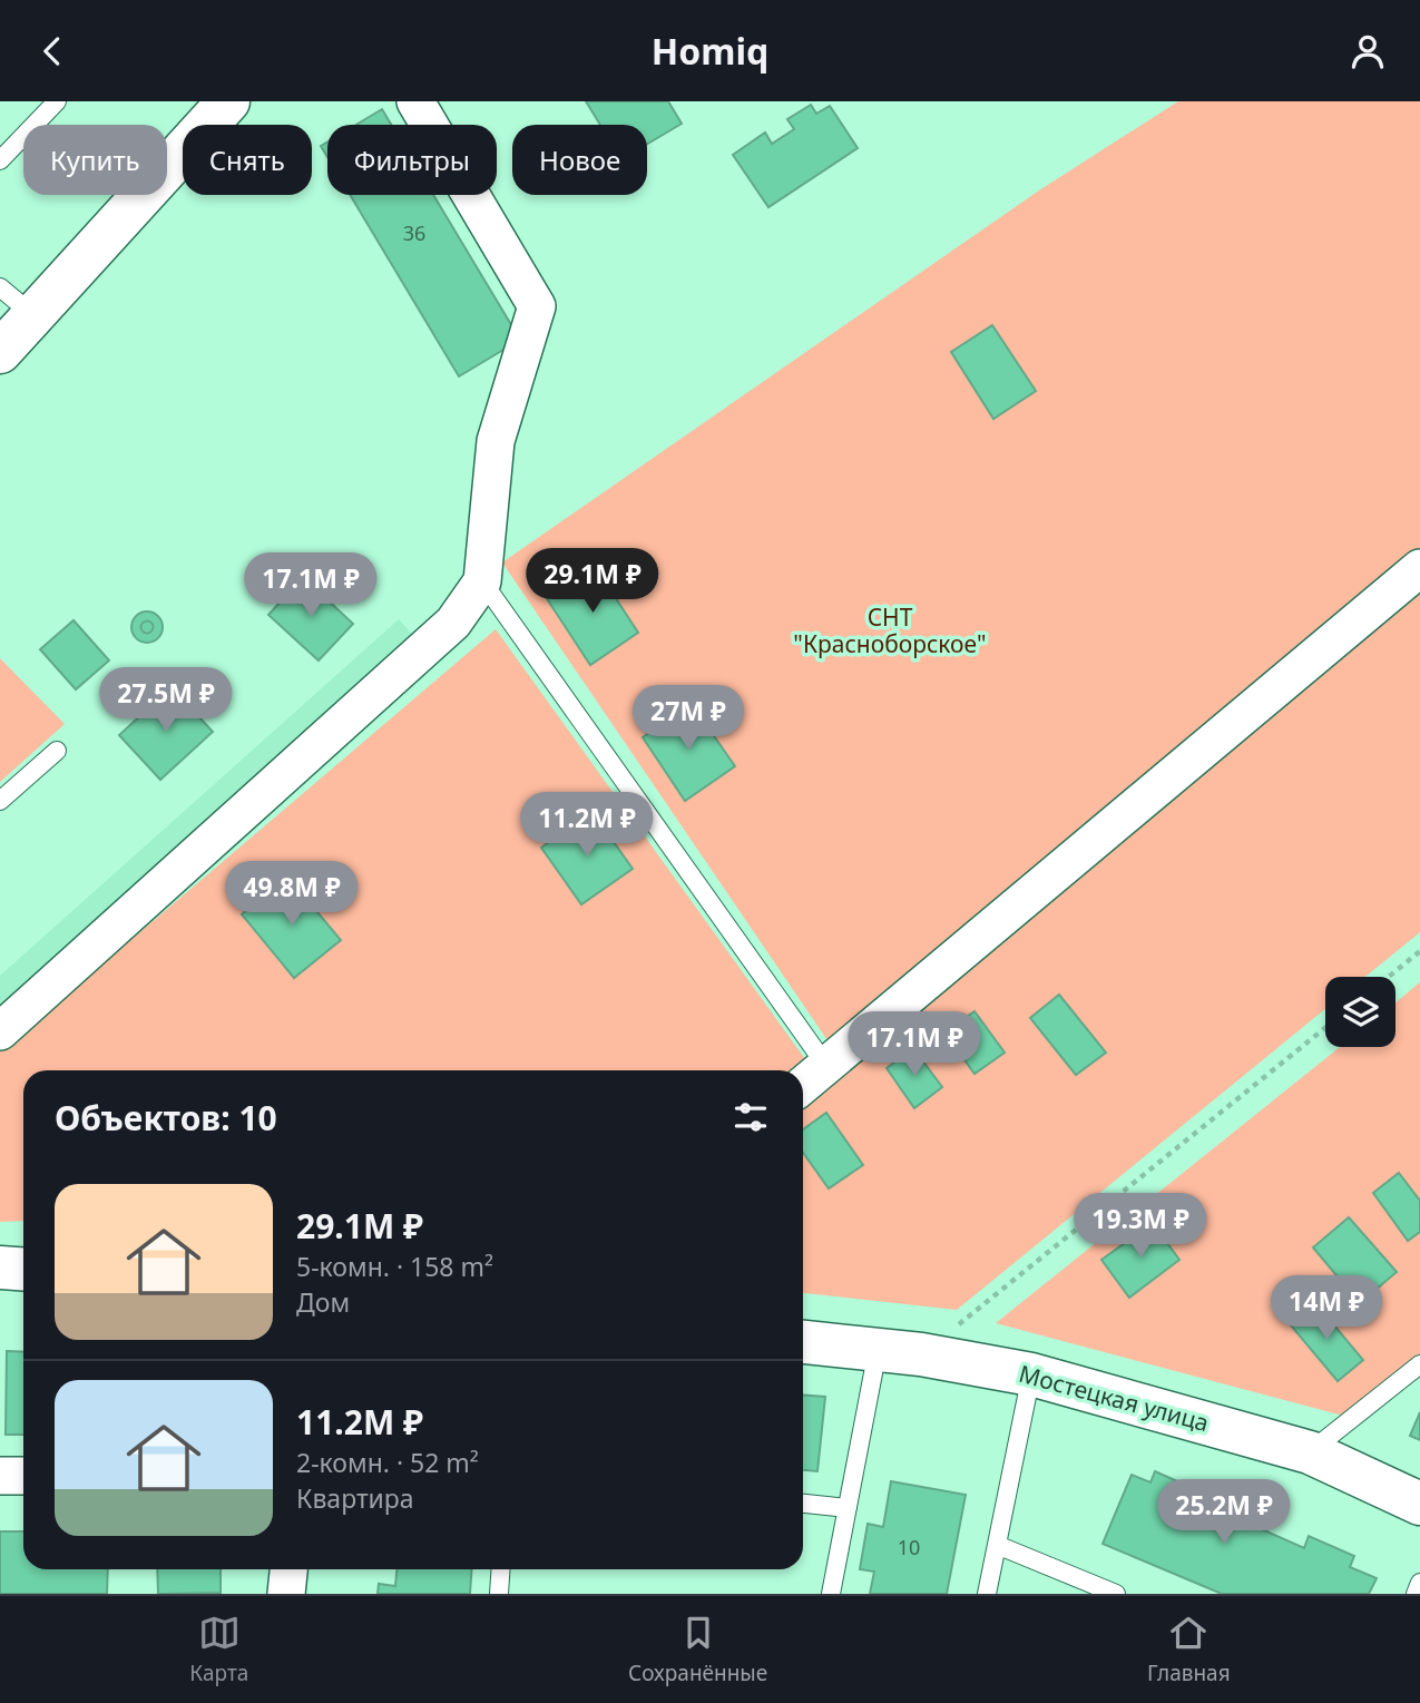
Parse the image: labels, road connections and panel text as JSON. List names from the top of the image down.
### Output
{
  "streets": {
    "street": ["Мостецкая улица"]
  },
  "parks": ["СНТ \"Красноборское\""],
  "house_numbers": ["36", "10"],
  "page": {
    "header": "Homiq",
    "chip": [
      "Купить",
      "Снять",
      "Фильтры",
      "Новое"
    ],
    "price": [
      "29.1M ₽",
      "17.1M ₽",
      "27.5M ₽",
      "27M ₽",
      "11.2M ₽",
      "49.8M ₽",
      "17.1M ₽",
      "19.3M ₽",
      "14M ₽",
      "25.2M ₽"
    ],
    "heading": "Объектов: 10",
    "list": [
      {
        "name": "29.1M ₽",
        "note": "5-комн. · 158 m² · Дом"
      },
      {
        "name": "11.2M ₽",
        "note": "2-комн. · 52 m² · Квартира"
      }
    ],
    "tabs": ["Карта", "Сохранённые", "Главная"]
  }
}
